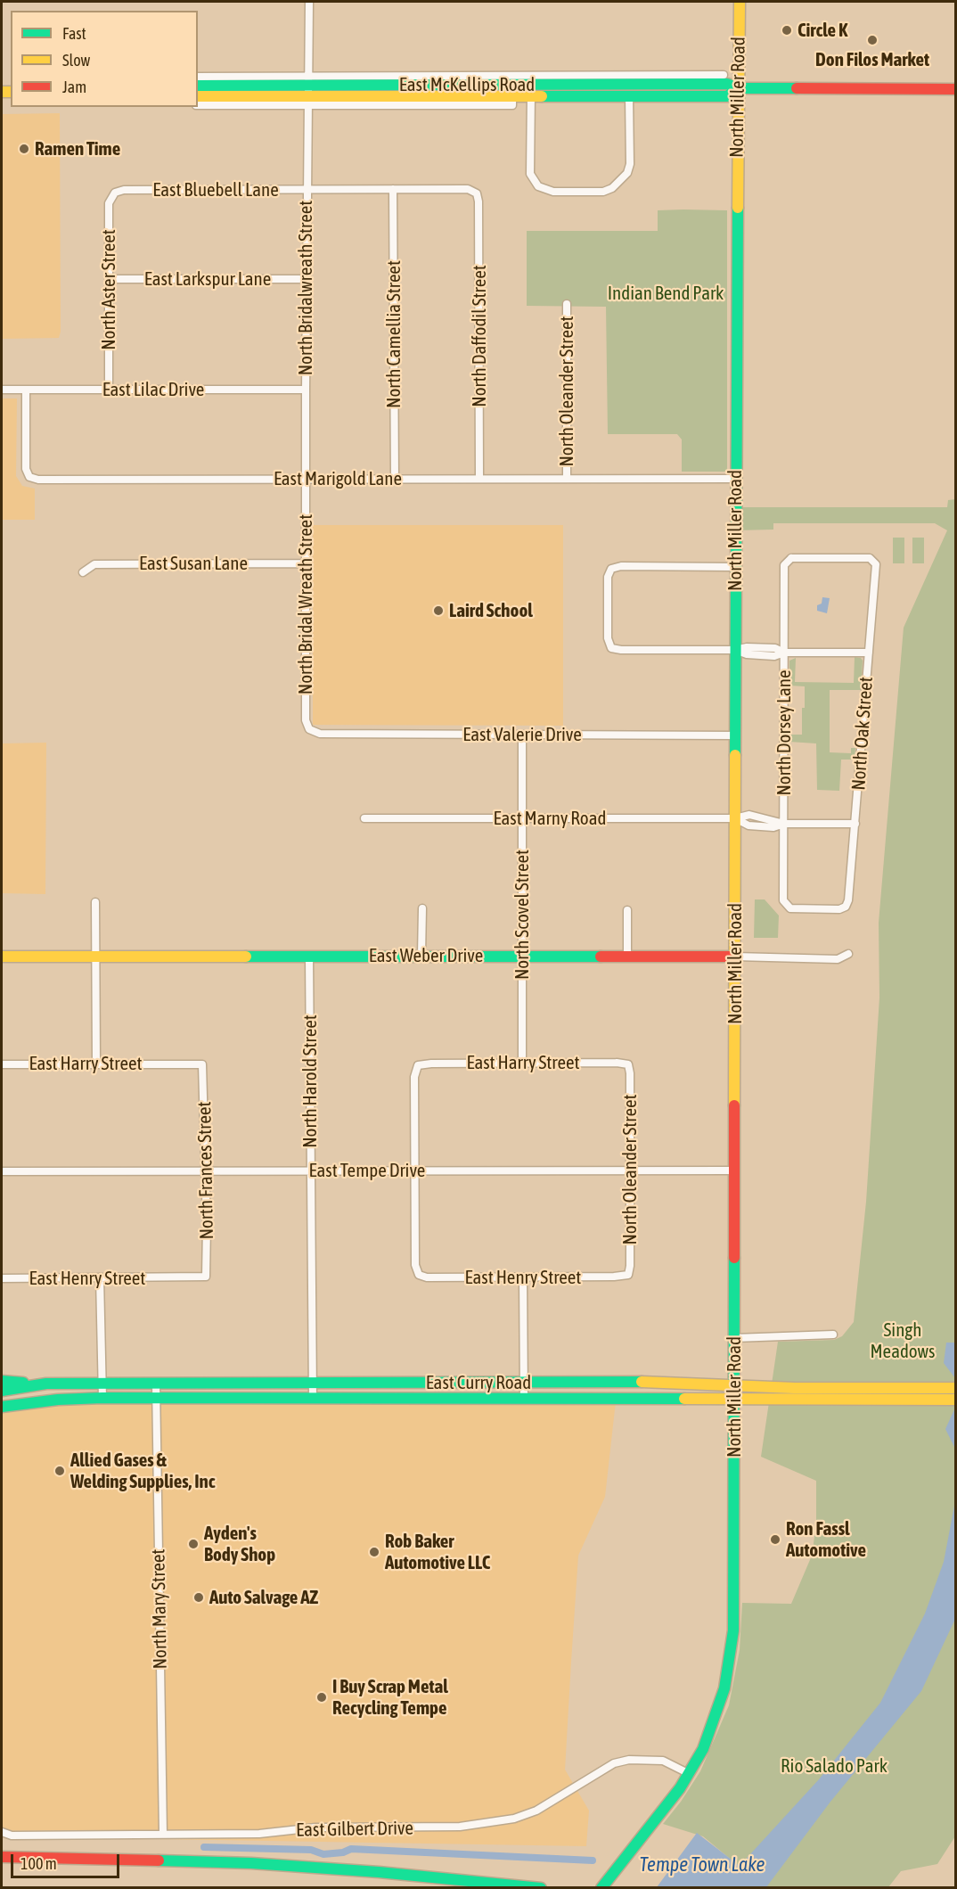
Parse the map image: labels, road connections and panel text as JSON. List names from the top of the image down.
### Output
{
  "streets": {
    "main road": [
      "East McKellips Road",
      "North Miller Road",
      "East Weber Drive",
      "East Curry Road"
    ],
    "street": [
      "East Bluebell Lane",
      "East Larkspur Lane",
      "North Bridalwreath Street",
      "North Aster Street",
      "North Camellia Street",
      "North Daffodil Street",
      "East Lilac Drive",
      "North Oleander Street",
      "East Marigold Lane",
      "East Susan Lane",
      "North Bridal Wreath Street",
      "North Dorsey Lane",
      "North Oak Street",
      "East Valerie Drive",
      "East Marny Road",
      "North Scovel Street",
      "East Harry Street",
      "North Harold Street",
      "North Frances Street",
      "East Tempe Drive",
      "East Henry Street",
      "North Mary Street",
      "East Gilbert Drive"
    ]
  },
  "crossings": [
    ["East McKellips Road", "North Miller Road"],
    ["East McKellips Road", "North Bridalwreath Street"],
    ["North Miller Road", "East Marigold Lane"],
    ["North Miller Road", "East Valerie Drive"],
    ["North Miller Road", "East Marny Road"],
    ["North Miller Road", "East Weber Drive"],
    ["North Miller Road", "East Tempe Drive"],
    ["North Miller Road", "East Curry Road"],
    ["North Miller Road", "East Gilbert Drive"],
    ["East Bluebell Lane", "North Bridalwreath Street"],
    ["East Bluebell Lane", "North Aster Street"],
    ["East Bluebell Lane", "North Camellia Street"],
    ["East Bluebell Lane", "North Daffodil Street"],
    ["East Larkspur Lane", "North Bridalwreath Street"],
    ["East Larkspur Lane", "North Aster Street"],
    ["North Bridalwreath Street", "East Lilac Drive"],
    ["North Bridalwreath Street", "East Marigold Lane"],
    ["North Bridalwreath Street", "North Bridal Wreath Street"],
    ["North Aster Street", "East Lilac Drive"],
    ["North Camellia Street", "East Marigold Lane"],
    ["North Daffodil Street", "East Marigold Lane"],
    ["East Lilac Drive", "East Marigold Lane"],
    ["North Oleander Street", "East Marigold Lane"],
    ["North Oleander Street", "East Harry Street"],
    ["North Oleander Street", "East Tempe Drive"],
    ["North Oleander Street", "East Henry Street"],
    ["East Marigold Lane", "North Bridal Wreath Street"],
    ["East Susan Lane", "North Bridal Wreath Street"],
    ["North Bridal Wreath Street", "East Valerie Drive"],
    ["North Dorsey Lane", "North Oak Street"],
    ["North Dorsey Lane", "East Marny Road"],
    ["North Oak Street", "East Marny Road"],
    ["East Valerie Drive", "North Scovel Street"],
    ["East Marny Road", "North Scovel Street"],
    ["North Scovel Street", "East Weber Drive"],
    ["North Scovel Street", "East Harry Street"],
    ["East Weber Drive", "North Harold Street"],
    ["East Harry Street", "North Frances Street"],
    ["East Harry Street", "East Tempe Drive"],
    ["East Harry Street", "East Henry Street"],
    ["North Harold Street", "East Tempe Drive"],
    ["North Harold Street", "East Curry Road"],
    ["North Frances Street", "East Tempe Drive"],
    ["North Frances Street", "East Henry Street"],
    ["East Tempe Drive", "East Henry Street"],
    ["East Curry Road", "North Mary Street"],
    ["North Mary Street", "East Gilbert Drive"]
  ],
  "water": ["Tempe Town Lake"],
  "parks": ["Indian Bend Park", "Singh Meadows", "Rio Salado Park"],
  "places": [
    "Circle K",
    "Don Filos Market",
    "Ramen Time",
    "Laird School",
    "Allied Gases & Welding Supplies, Inc",
    "Ron Fassl Automotive",
    "Ayden's Body Shop",
    "Rob Baker Automotive LLC",
    "Auto Salvage AZ",
    "I Buy Scrap Metal Recycling Tempe"
  ],
  "legend": ["Fast", "Slow", "Jam"],
  "scale_bar": "100 m"
}
